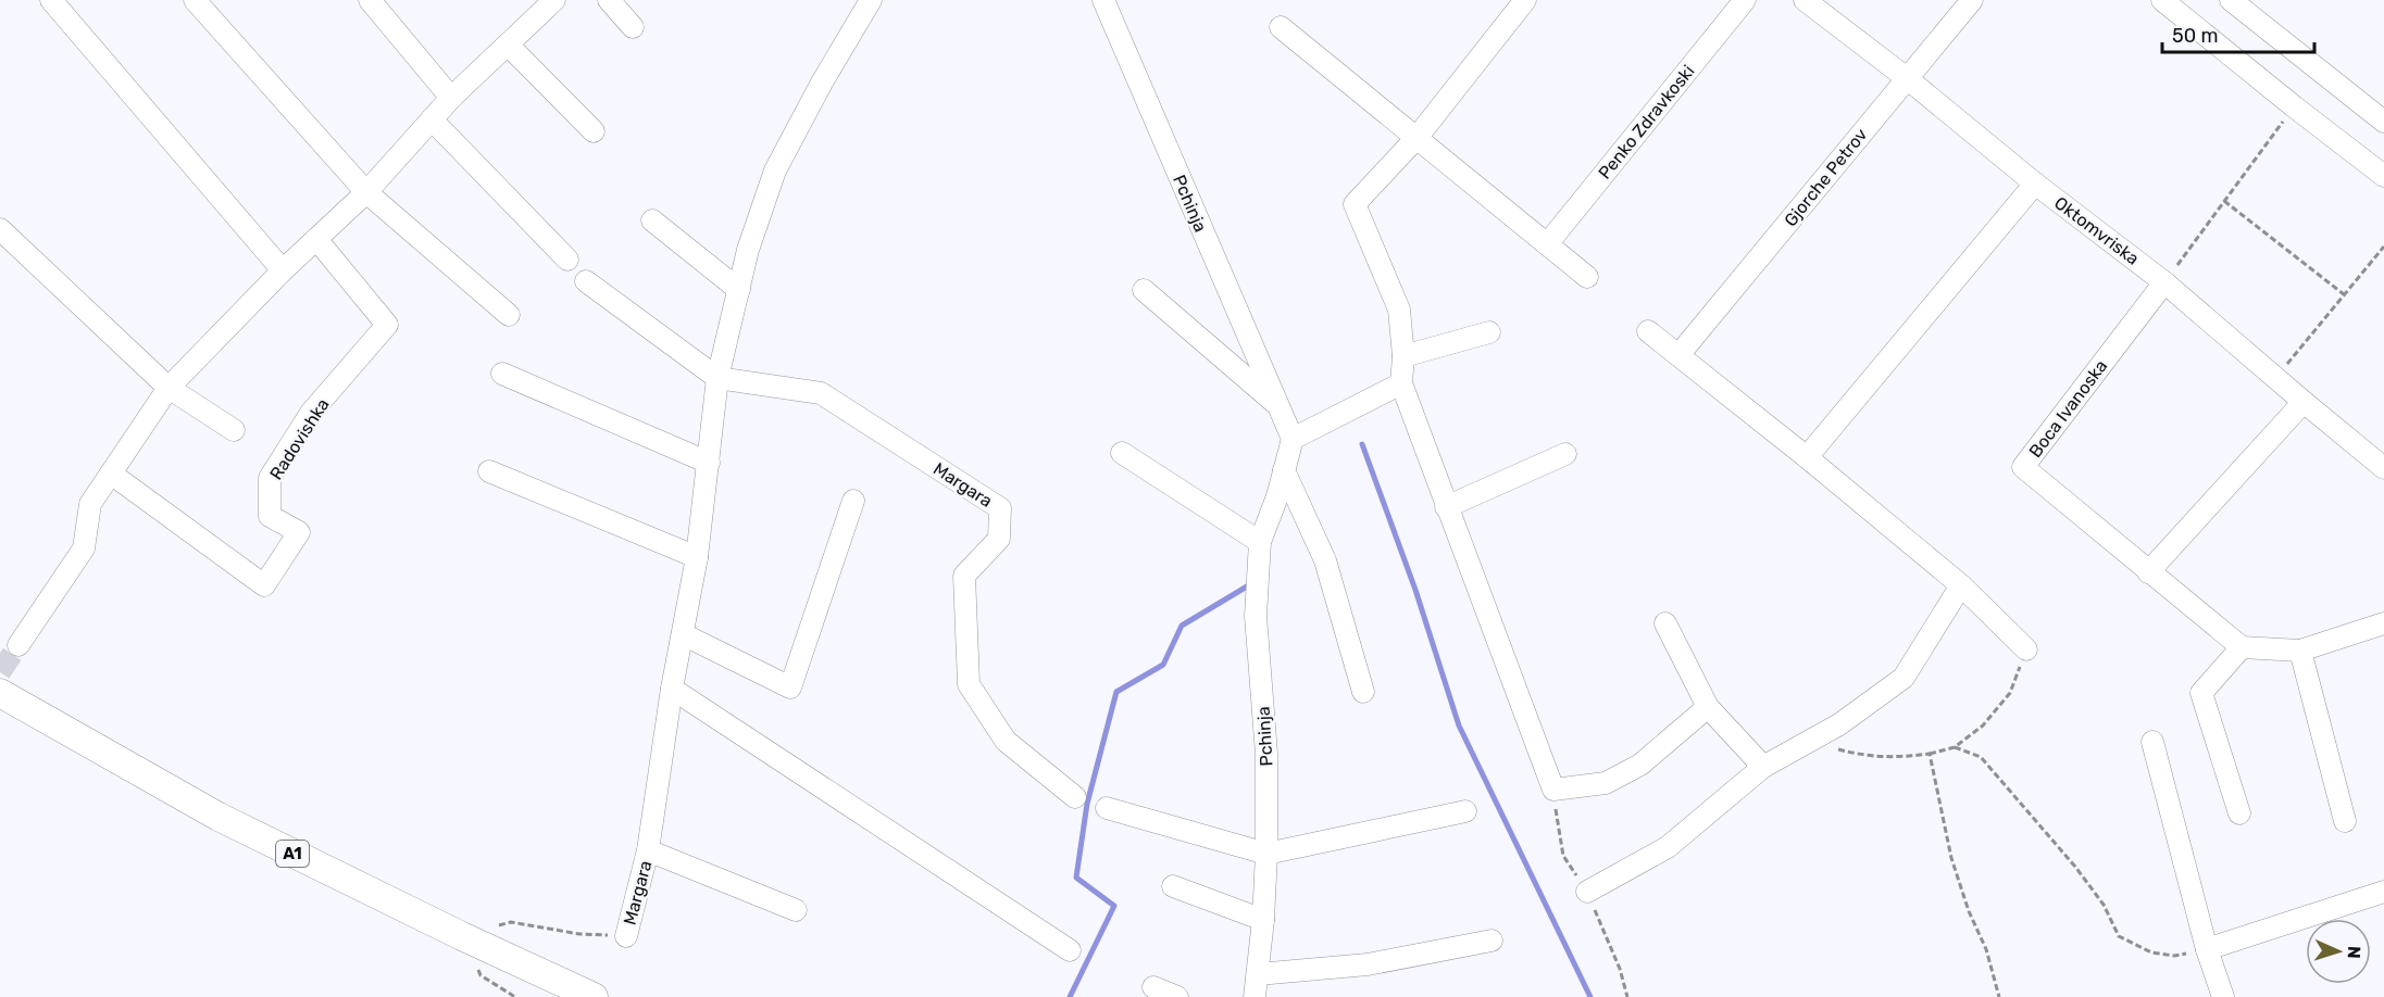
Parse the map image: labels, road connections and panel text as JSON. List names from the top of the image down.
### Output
{
  "streets": {
    "main road": ["A1"],
    "street": [
      "Penko Zdravkoski",
      "Gjorche Petrov",
      "Pchinja",
      "Oktomvriska",
      "Boca Ivanoska",
      "Radovishka",
      "Margara"
    ]
  },
  "crossings": [
    ["Gjorche Petrov", "Oktomvriska"],
    ["Oktomvriska", "Boca Ivanoska"]
  ],
  "scale_bar": "50 m",
  "north": "right"
}
